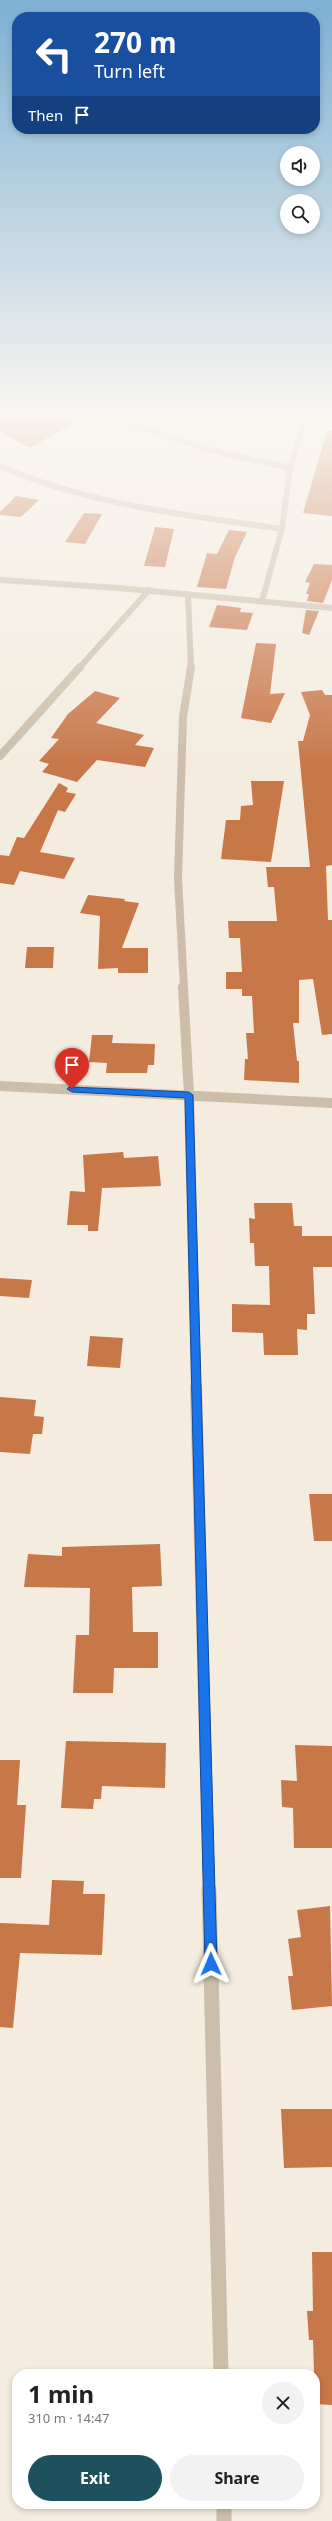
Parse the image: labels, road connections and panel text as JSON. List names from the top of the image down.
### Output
{
  "page": {
    "turn": ["270 m", "Turn left"],
    "then": "Then",
    "heading": ["1 min", "310 m · 14:47"],
    "buttons": ["Exit", "Share"]
  }
}
